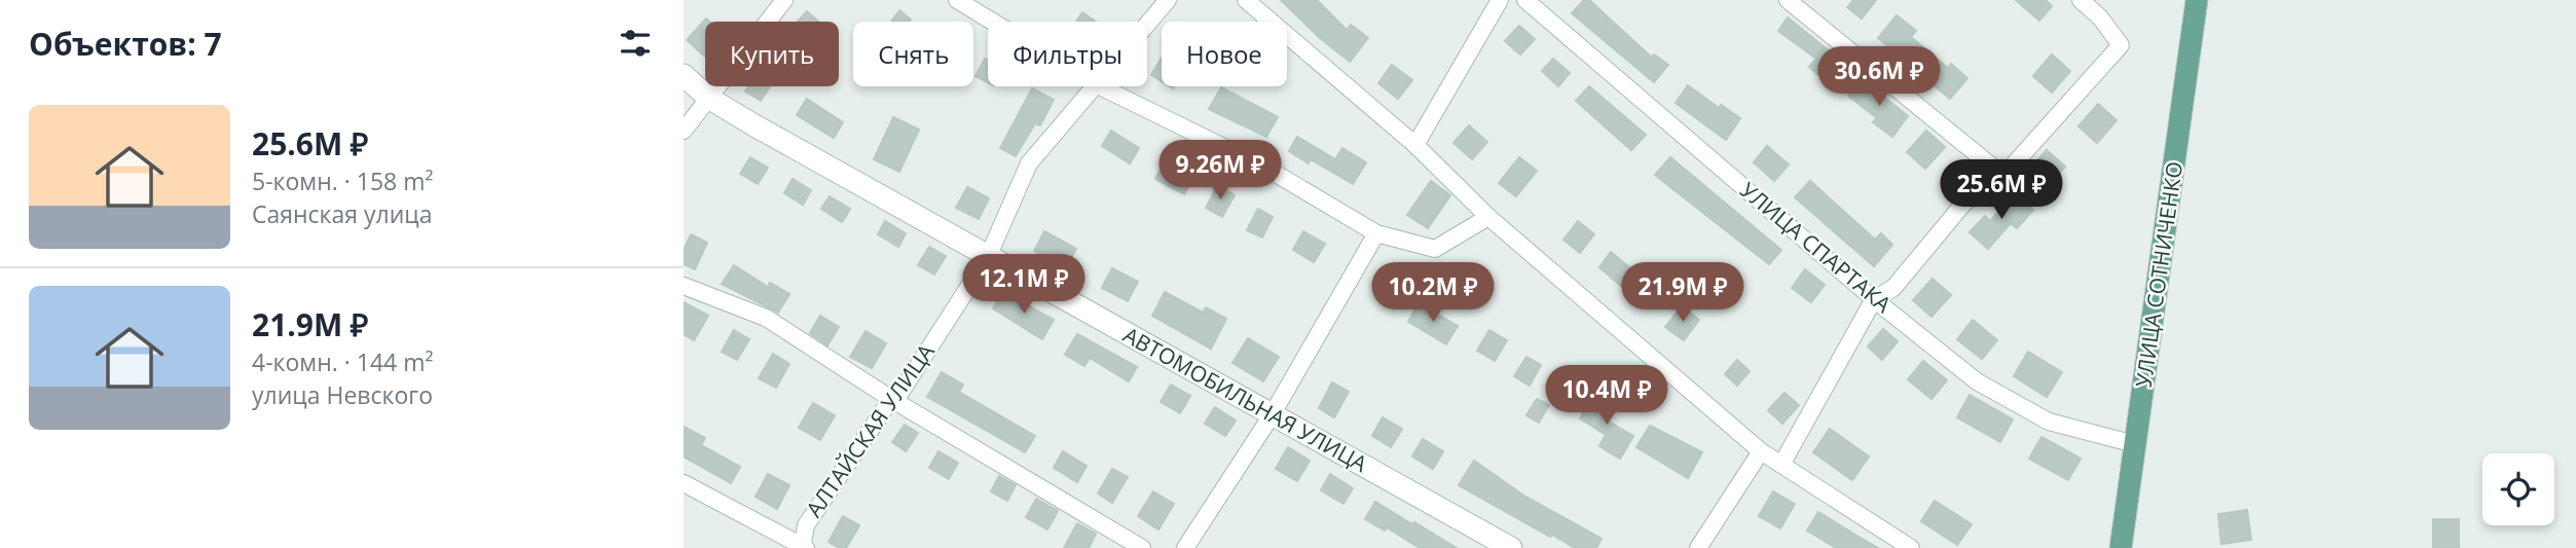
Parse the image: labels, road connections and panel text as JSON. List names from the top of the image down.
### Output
{
  "streets": {
    "main road": ["УЛИЦА СОТНИЧЕНКО"],
    "street": ["УЛИЦА СПАРТАКА", "АВТОМОБИЛЬНАЯ УЛИЦА", "АЛТАЙСКАЯ УЛИЦА"]
  },
  "crossings": [
    ["УЛИЦА СПАРТАКА", "УЛИЦА СОТНИЧЕНКО"],
    ["АВТОМОБИЛЬНАЯ УЛИЦА", "АЛТАЙСКАЯ УЛИЦА"]
  ],
  "page": {
    "heading": "Объектов: 7",
    "chip": [
      "Купить",
      "Снять",
      "Фильтры",
      "Новое"
    ],
    "price": [
      "30.6M ₽",
      "9.26M ₽",
      "25.6M ₽",
      "12.1M ₽",
      "10.2M ₽",
      "21.9M ₽",
      "10.4M ₽"
    ],
    "list": [
      {
        "name": "25.6M ₽",
        "note": "5-комн. · 158 m² · Саянская улица"
      },
      {
        "name": "21.9M ₽",
        "note": "4-комн. · 144 m² · улица Невского"
      }
    ]
  }
}
